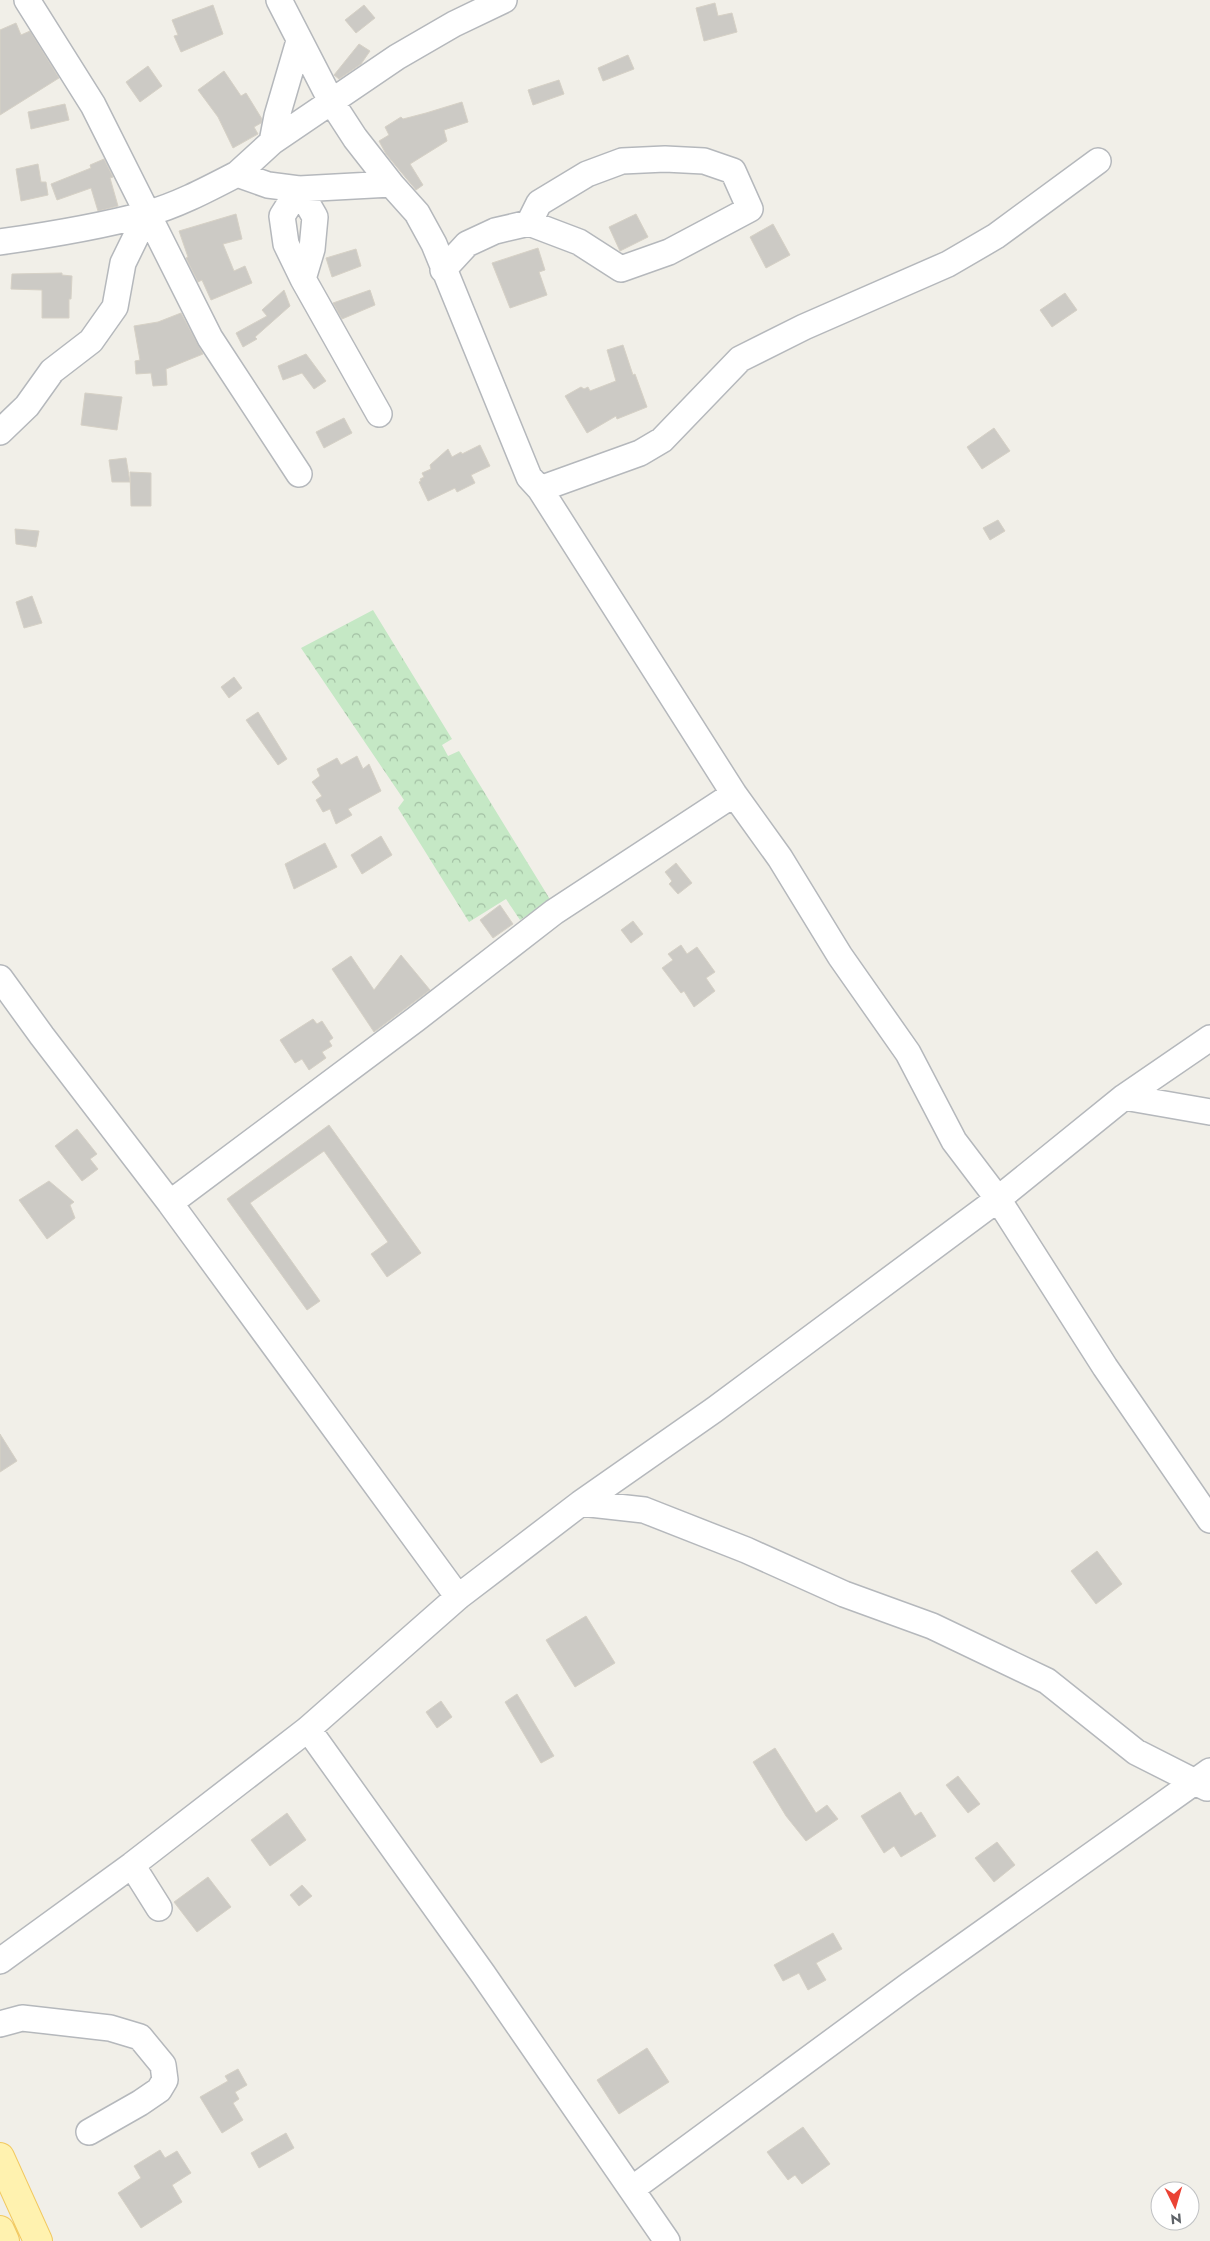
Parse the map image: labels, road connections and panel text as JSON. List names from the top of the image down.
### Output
{
  "north": "bottom"
}
